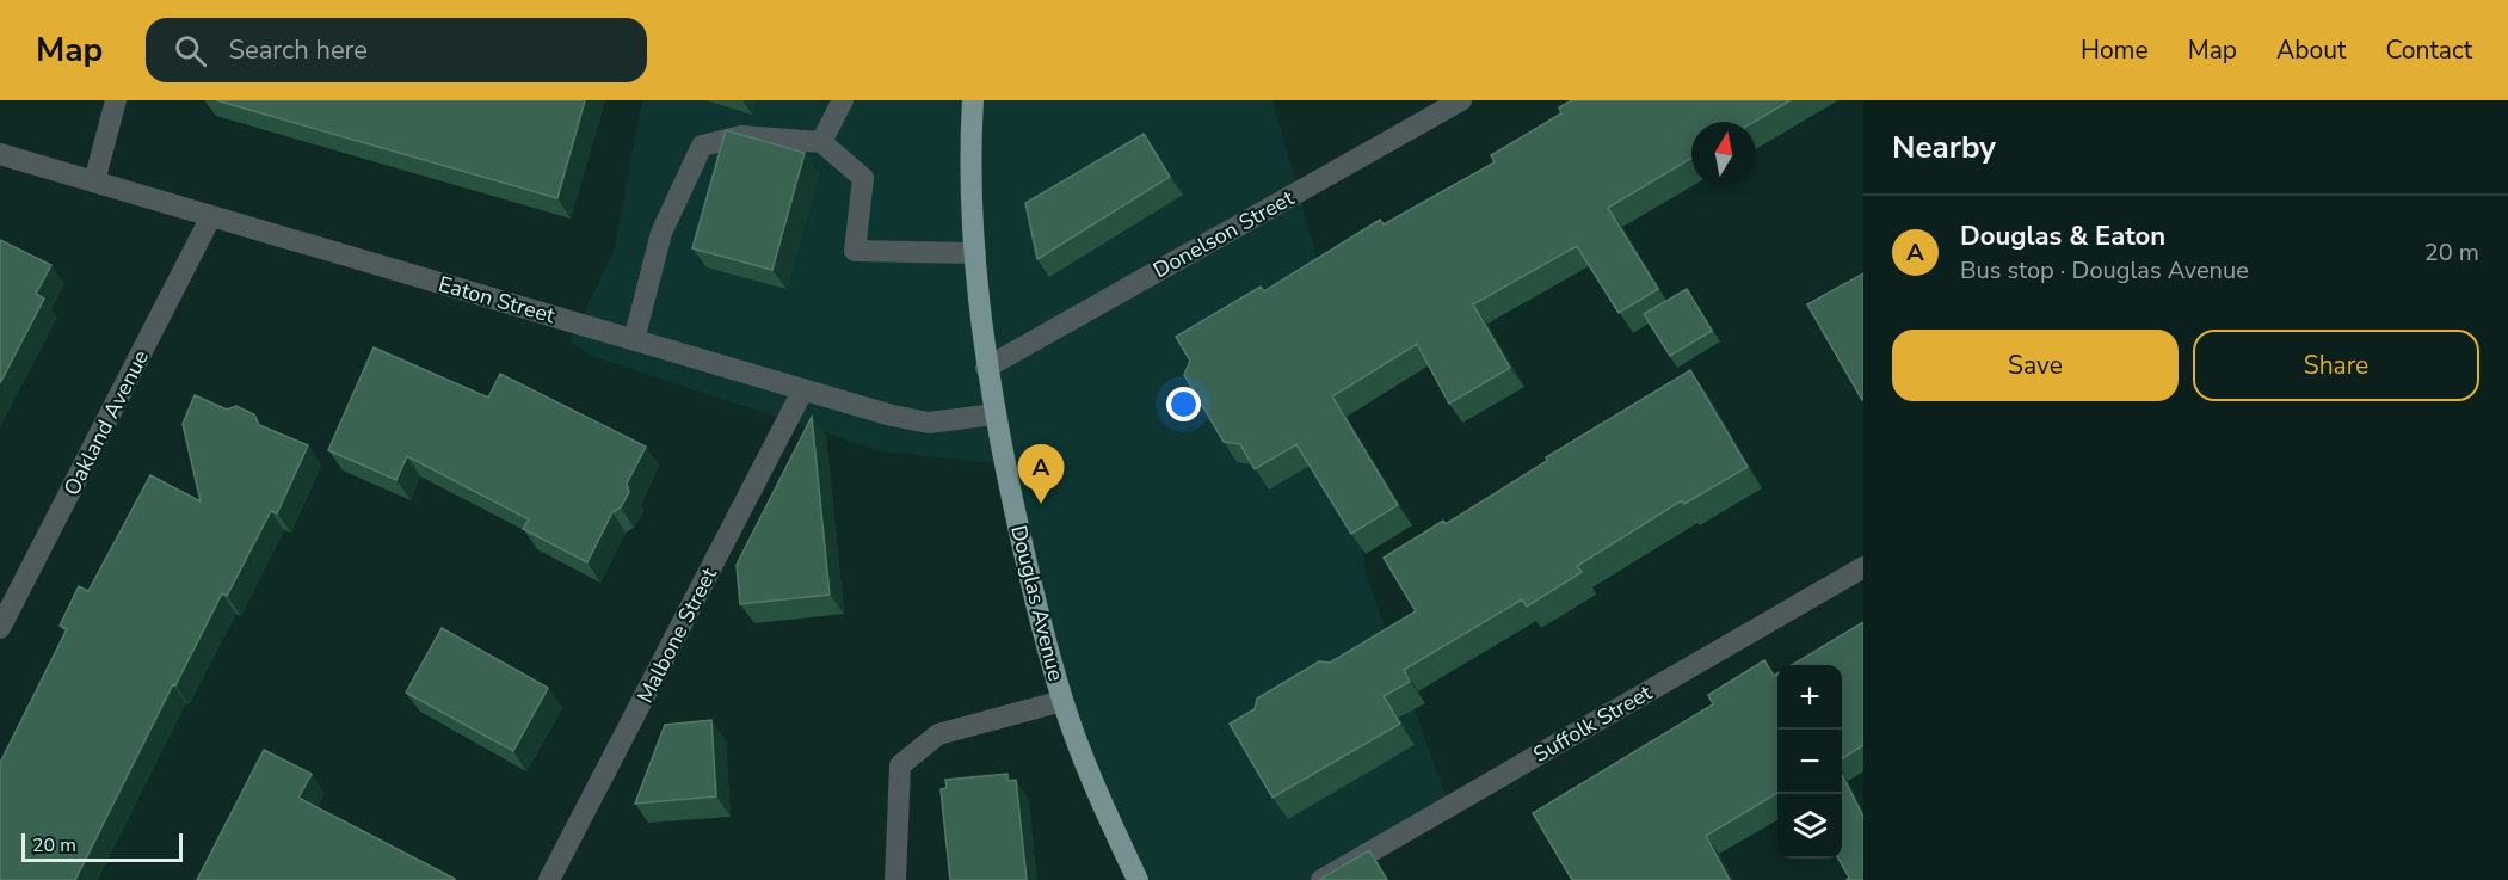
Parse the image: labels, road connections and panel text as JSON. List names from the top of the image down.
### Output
{
  "streets": {
    "main road": ["Douglas Avenue"],
    "street": [
      "Donelson Street",
      "Eaton Street",
      "Oakland Avenue",
      "Malbone Street",
      "Suffolk Street"
    ]
  },
  "crossings": [
    ["Donelson Street", "Douglas Avenue"],
    ["Eaton Street", "Oakland Avenue"],
    ["Eaton Street", "Douglas Avenue"],
    ["Eaton Street", "Malbone Street"]
  ],
  "scale_bar": "20 m",
  "north": "top",
  "page": {
    "header": "Map",
    "search": "Search here",
    "nav": [
      "Home",
      "Map",
      "About",
      "Contact"
    ],
    "heading": "Nearby",
    "list": [
      {
        "mark": "A",
        "name": "Douglas & Eaton",
        "note": "Bus stop · Douglas Avenue",
        "value": "20 m"
      }
    ],
    "buttons": ["Save", "Share"],
    "pins": "A",
    "map_buttons": ["+", "−"],
    "scale": "20 m"
  }
}
